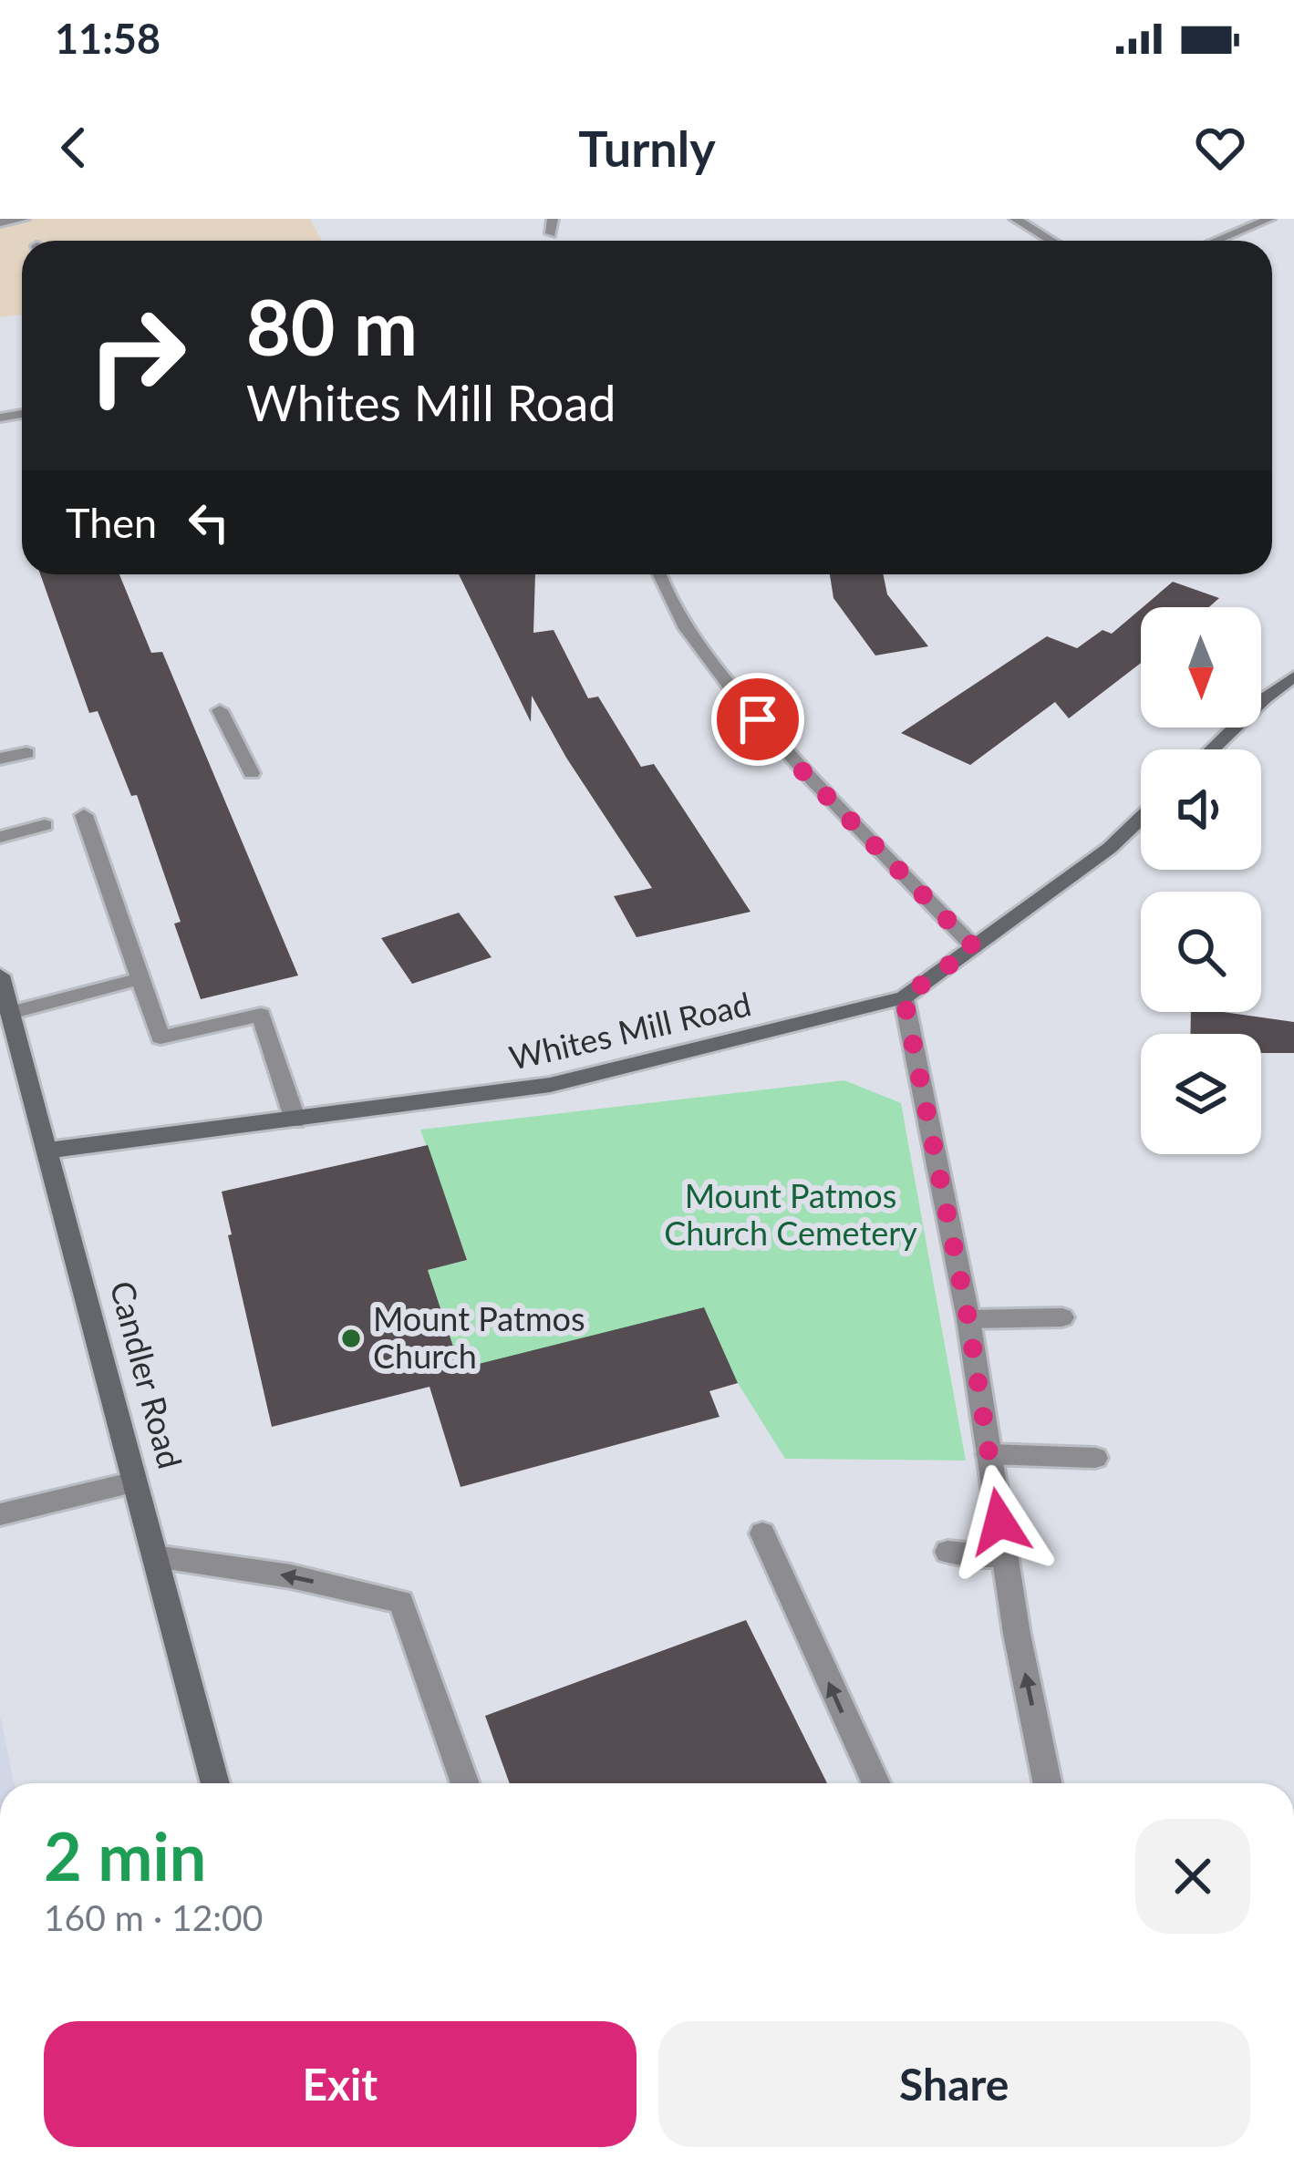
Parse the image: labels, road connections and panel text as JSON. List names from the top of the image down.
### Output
{
  "streets": {
    "street": ["Whites Mill Road", "Candler Road"]
  },
  "crossings": [
    ["Whites Mill Road", "Candler Road"]
  ],
  "parks": ["Mount Patmos Church Cemetery"],
  "places": ["Mount Patmos Church"],
  "north": "bottom",
  "page": {
    "status": "11:58",
    "header": "Turnly",
    "turn": ["80 m", "Whites Mill Road"],
    "then": "Then",
    "heading": ["2 min", "160 m · 12:00"],
    "buttons": ["Exit", "Share"]
  }
}
